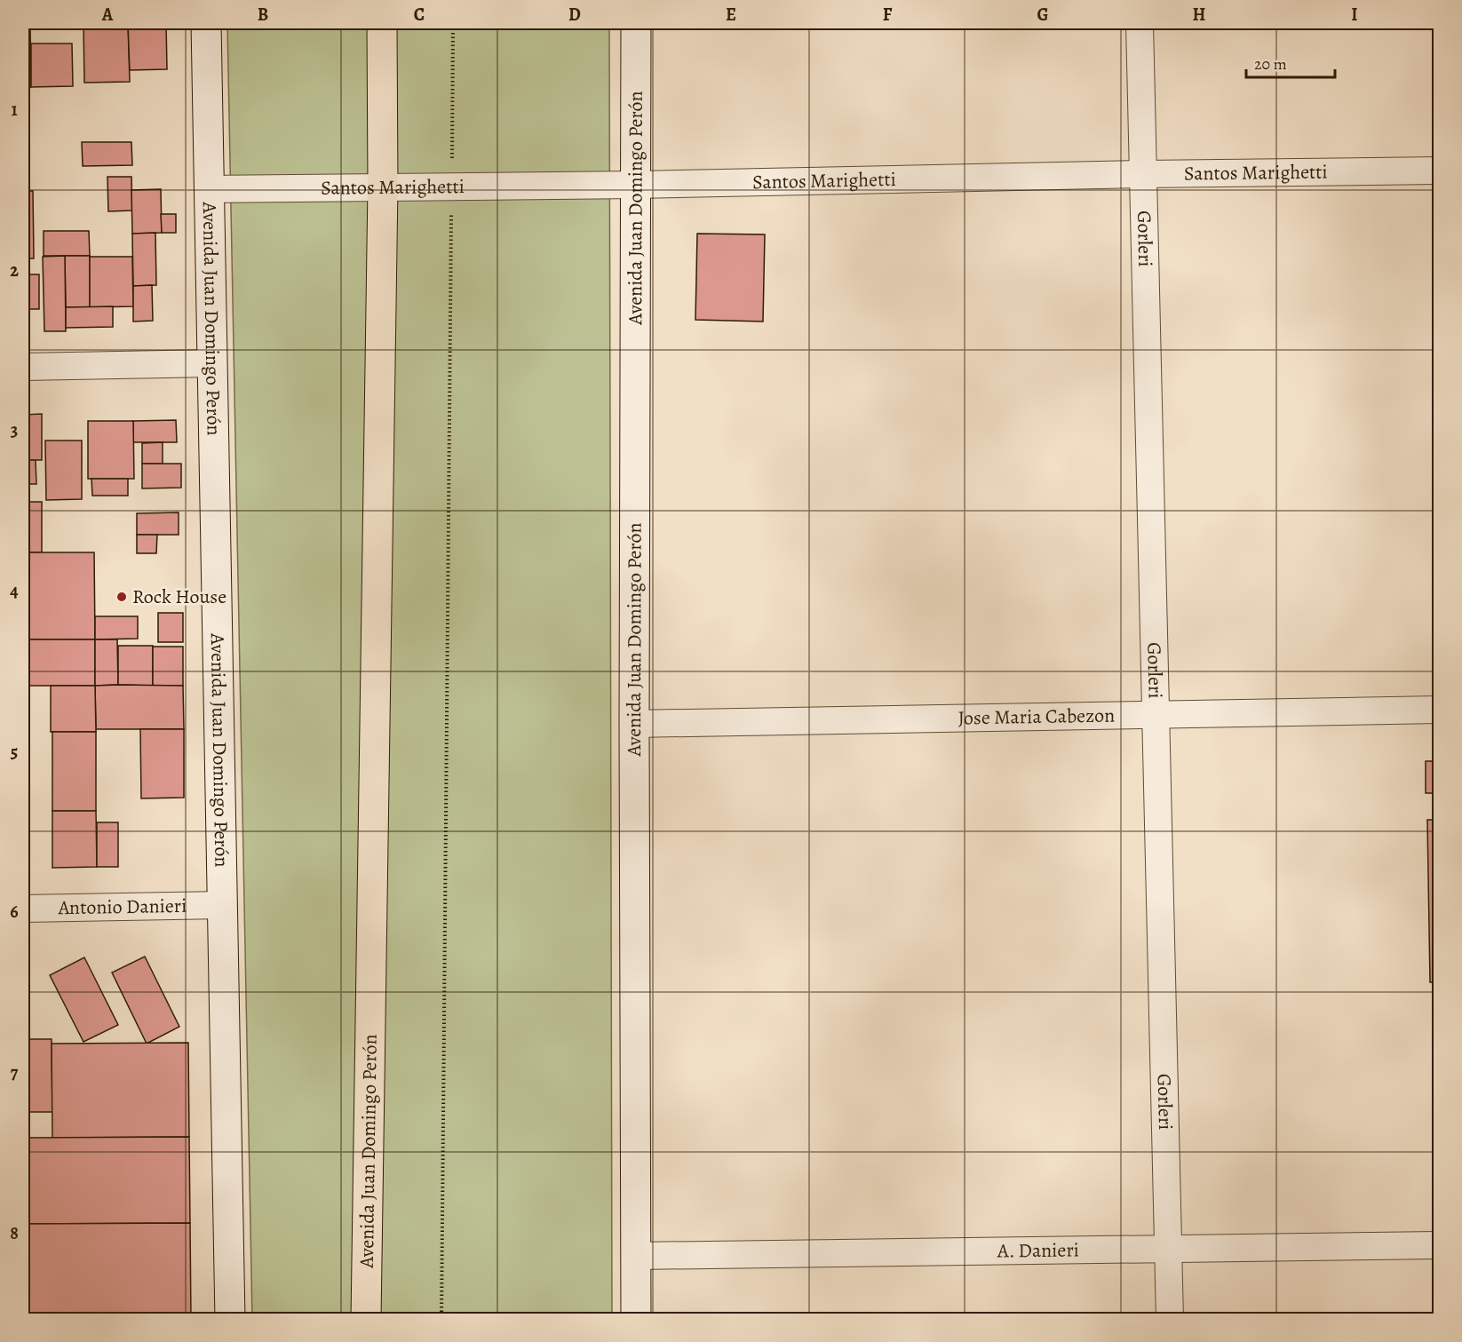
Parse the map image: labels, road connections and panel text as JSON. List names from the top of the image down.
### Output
{
  "streets": {
    "main road": ["Avenida Juan Domingo Perón"],
    "street": [
      "Santos Marighetti",
      "Gorleri",
      "Jose Maria Cabezon",
      "Antonio Danieri",
      "A. Danieri"
    ]
  },
  "crossings": [
    ["Santos Marighetti", "Avenida Juan Domingo Perón"],
    ["Santos Marighetti", "Gorleri"],
    ["Avenida Juan Domingo Perón", "Jose Maria Cabezon"],
    ["Avenida Juan Domingo Perón", "Antonio Danieri"],
    ["Avenida Juan Domingo Perón", "A. Danieri"],
    ["Gorleri", "Jose Maria Cabezon"],
    ["Gorleri", "A. Danieri"]
  ],
  "places": ["Rock House"],
  "scale_bar": "20 m",
  "grid": {
    "columns": [
      "A",
      "B",
      "C",
      "D",
      "E",
      "F",
      "G",
      "H",
      "I"
    ],
    "rows": [
      "1",
      "2",
      "3",
      "4",
      "5",
      "6",
      "7",
      "8"
    ]
  }
}
